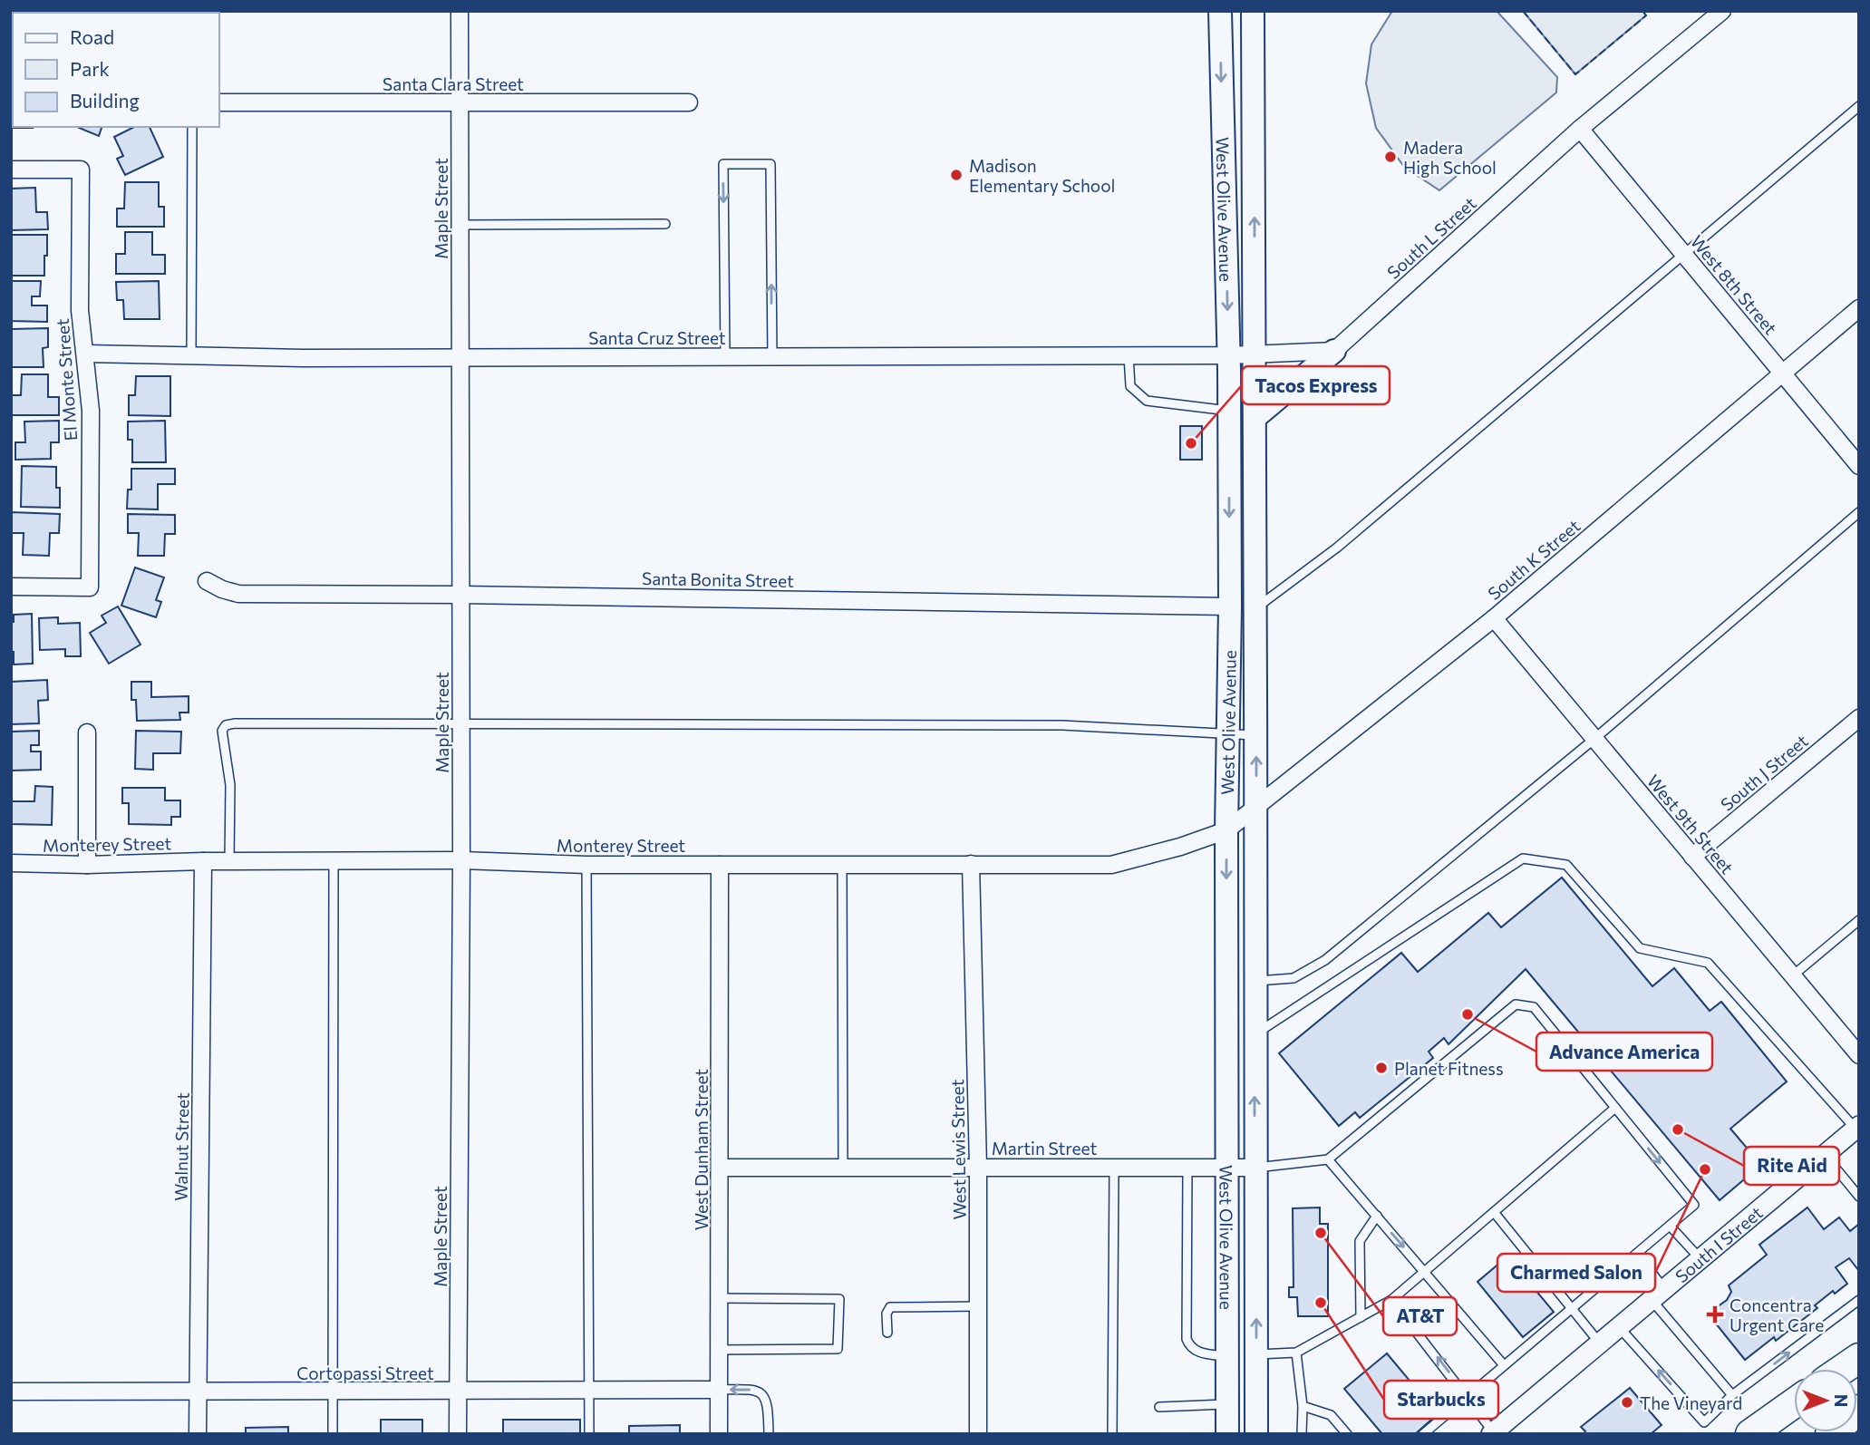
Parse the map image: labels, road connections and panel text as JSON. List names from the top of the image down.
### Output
{
  "streets": {
    "main road": ["West Olive Avenue"],
    "street": [
      "Santa Clara Street",
      "Maple Street",
      "South L Street",
      "West 8th Street",
      "Santa Cruz Street",
      "El Monte Street",
      "South K Street",
      "Santa Bonita Street",
      "South J Street",
      "West 9th Street",
      "Monterey Street",
      "Walnut Street",
      "Martin Street",
      "West Dunham Street",
      "West Lewis Street",
      "South I Street",
      "Cortopassi Street"
    ]
  },
  "crossings": [
    ["Santa Clara Street", "Maple Street"],
    ["Maple Street", "Santa Cruz Street"],
    ["Maple Street", "Santa Bonita Street"],
    ["Maple Street", "Monterey Street"],
    ["Maple Street", "Cortopassi Street"],
    ["West Olive Avenue", "Santa Cruz Street"],
    ["West Olive Avenue", "South K Street"],
    ["West Olive Avenue", "Santa Bonita Street"],
    ["West Olive Avenue", "Monterey Street"],
    ["West Olive Avenue", "Martin Street"],
    ["South L Street", "West 8th Street"],
    ["West 8th Street", "South K Street"],
    ["Santa Cruz Street", "El Monte Street"],
    ["South K Street", "West 9th Street"],
    ["South K Street", "Monterey Street"],
    ["South J Street", "West 9th Street"],
    ["Monterey Street", "Walnut Street"],
    ["Monterey Street", "West Dunham Street"],
    ["Monterey Street", "West Lewis Street"],
    ["Walnut Street", "Cortopassi Street"],
    ["Martin Street", "West Dunham Street"],
    ["Martin Street", "West Lewis Street"],
    ["West Dunham Street", "Cortopassi Street"]
  ],
  "places": {
    "other": [
      "Madera High School",
      "Madison Elementary School",
      "Tacos Express",
      "Advance America",
      "Planet Fitness",
      "Rite Aid",
      "Charmed Salon",
      "AT&T",
      "Starbucks",
      "The Vineyard"
    ],
    "health": ["Concentra Urgent Care"]
  },
  "legend": ["Road", "Park", "Building"],
  "north": "right"
}
